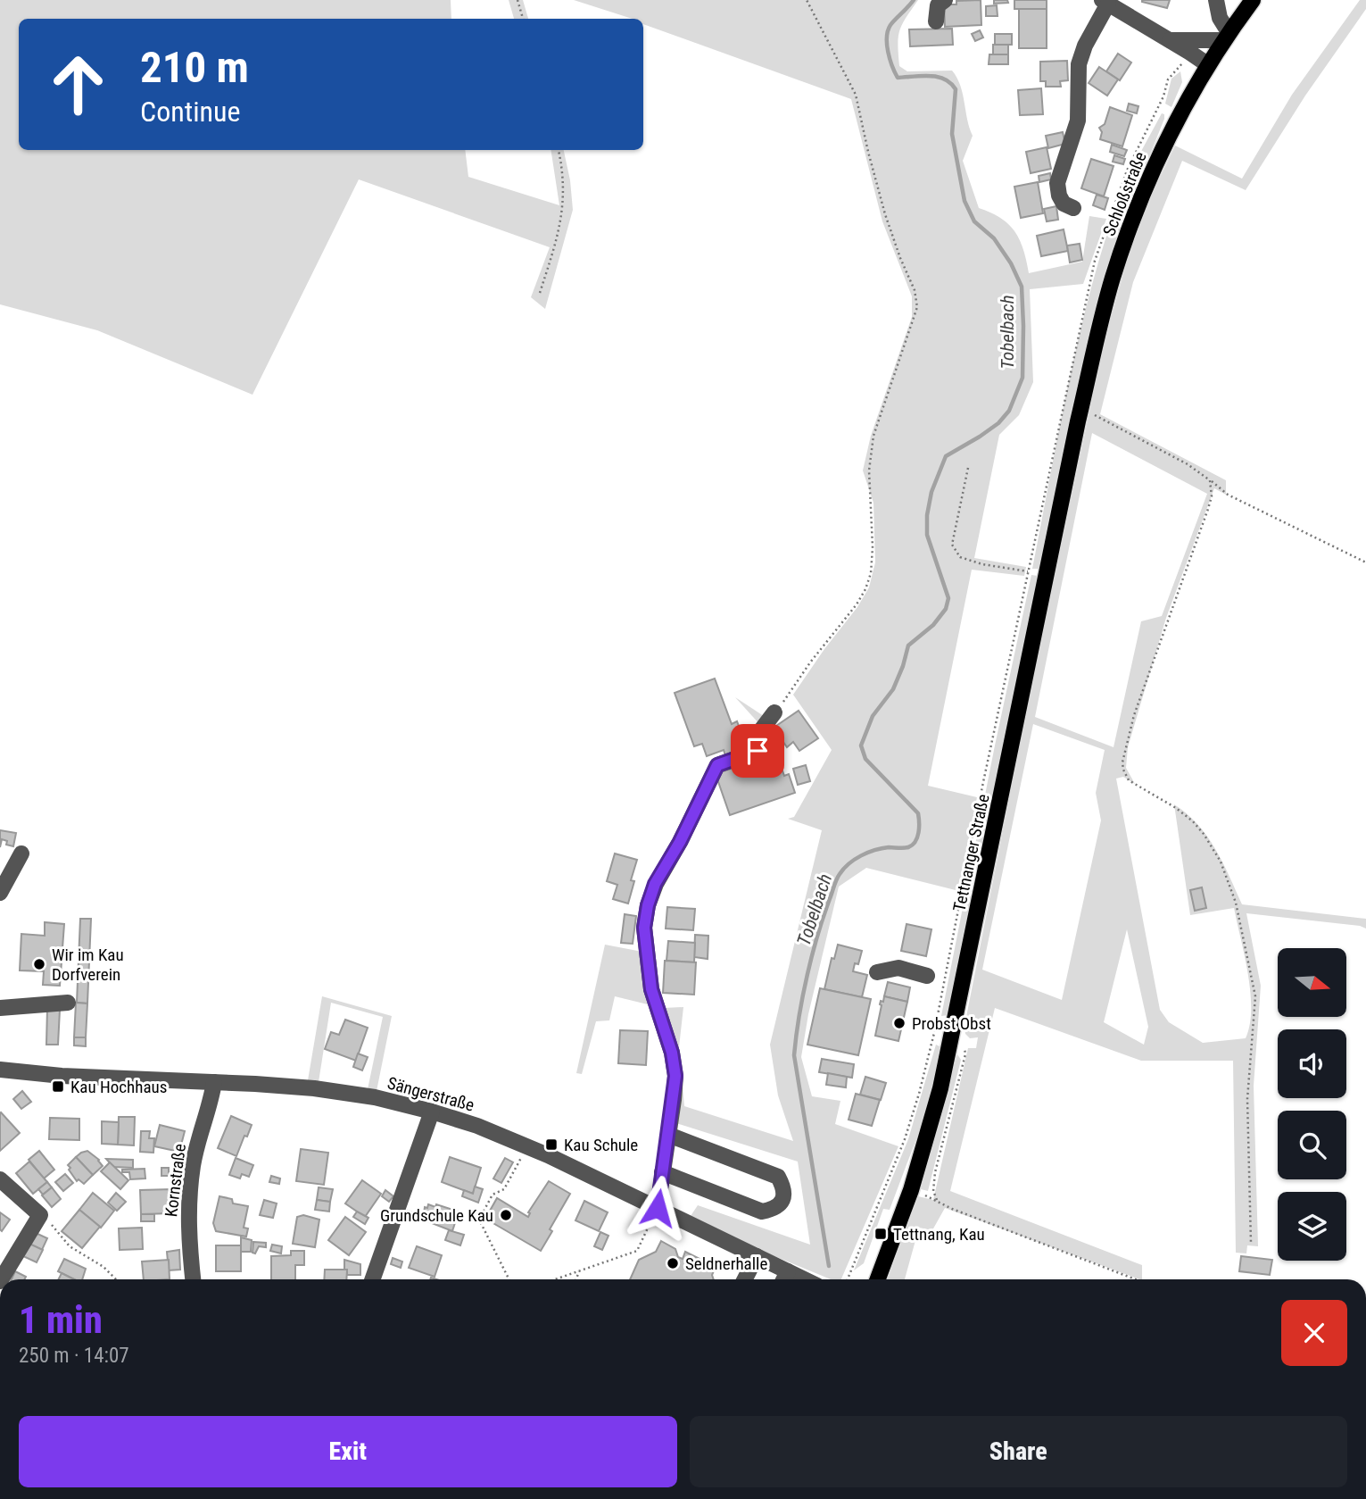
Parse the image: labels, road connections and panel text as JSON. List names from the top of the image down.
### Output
{
  "streets": {
    "main road": ["Schloßstraße", "Tettnanger Straße"],
    "street": ["Sängerstraße", "Kornstraße"]
  },
  "crossings": [
    ["Schloßstraße", "Tettnanger Straße"],
    ["Sängerstraße", "Kornstraße"]
  ],
  "water": ["Tobelbach"],
  "places": {
    "other": [
      "Wir im Kau Dorfverein",
      "Probst Obst",
      "Grundschule Kau",
      "Seldnerhalle"
    ],
    "transit": ["Kau Hochhaus", "Kau Schule", "Tettnang, Kau"]
  },
  "north": "right",
  "page": {
    "turn": ["210 m", "Continue"],
    "heading": ["1 min", "250 m · 14:07"],
    "buttons": ["Exit", "Share"]
  }
}
